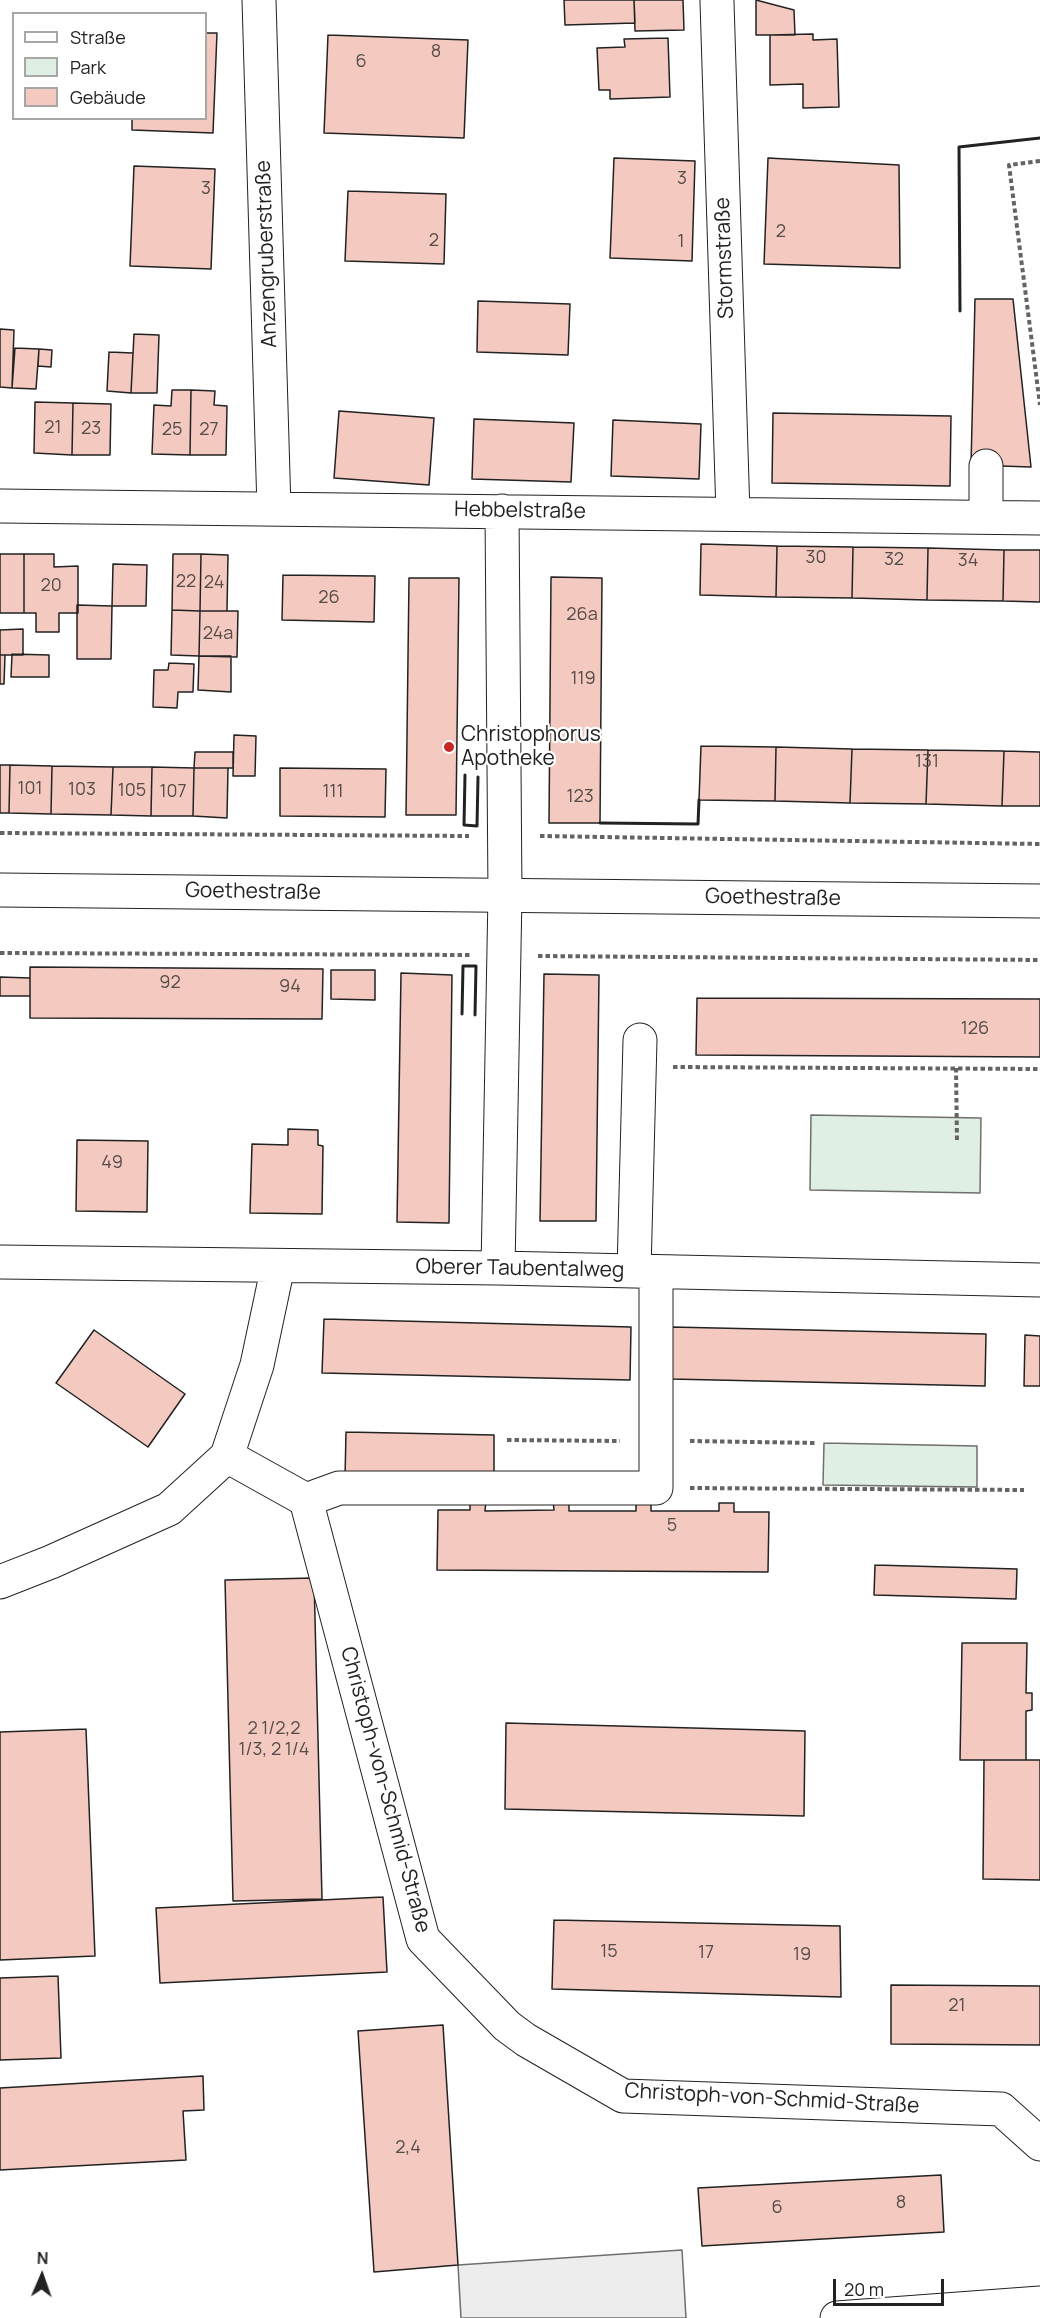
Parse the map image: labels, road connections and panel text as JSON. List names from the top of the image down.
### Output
{
  "streets": {
    "street": [
      "Anzengruberstraße",
      "Stormstraße",
      "Hebbelstraße",
      "Goethestraße",
      "Oberer Taubentalweg",
      "Christoph-von-Schmid-Straße"
    ]
  },
  "crossings": [
    ["Anzengruberstraße", "Hebbelstraße"],
    ["Stormstraße", "Hebbelstraße"]
  ],
  "places": ["Christophorus Apotheke"],
  "house_numbers": [
    "8",
    "6",
    "3",
    "3",
    "2",
    "2",
    "1",
    "21",
    "23",
    "25",
    "27",
    "30",
    "32",
    "34",
    "22",
    "24",
    "20",
    "26",
    "26a",
    "24a",
    "119",
    "131",
    "101",
    "103",
    "105",
    "107",
    "111",
    "123",
    "92",
    "94",
    "126",
    "49",
    "5",
    "2 1/2,2 1/3, 2 1/4",
    "15",
    "17",
    "19",
    "21",
    "2,4",
    "8",
    "6"
  ],
  "legend": ["Straße", "Park", "Gebäude"],
  "scale_bar": "20 m",
  "north": "top"
}
